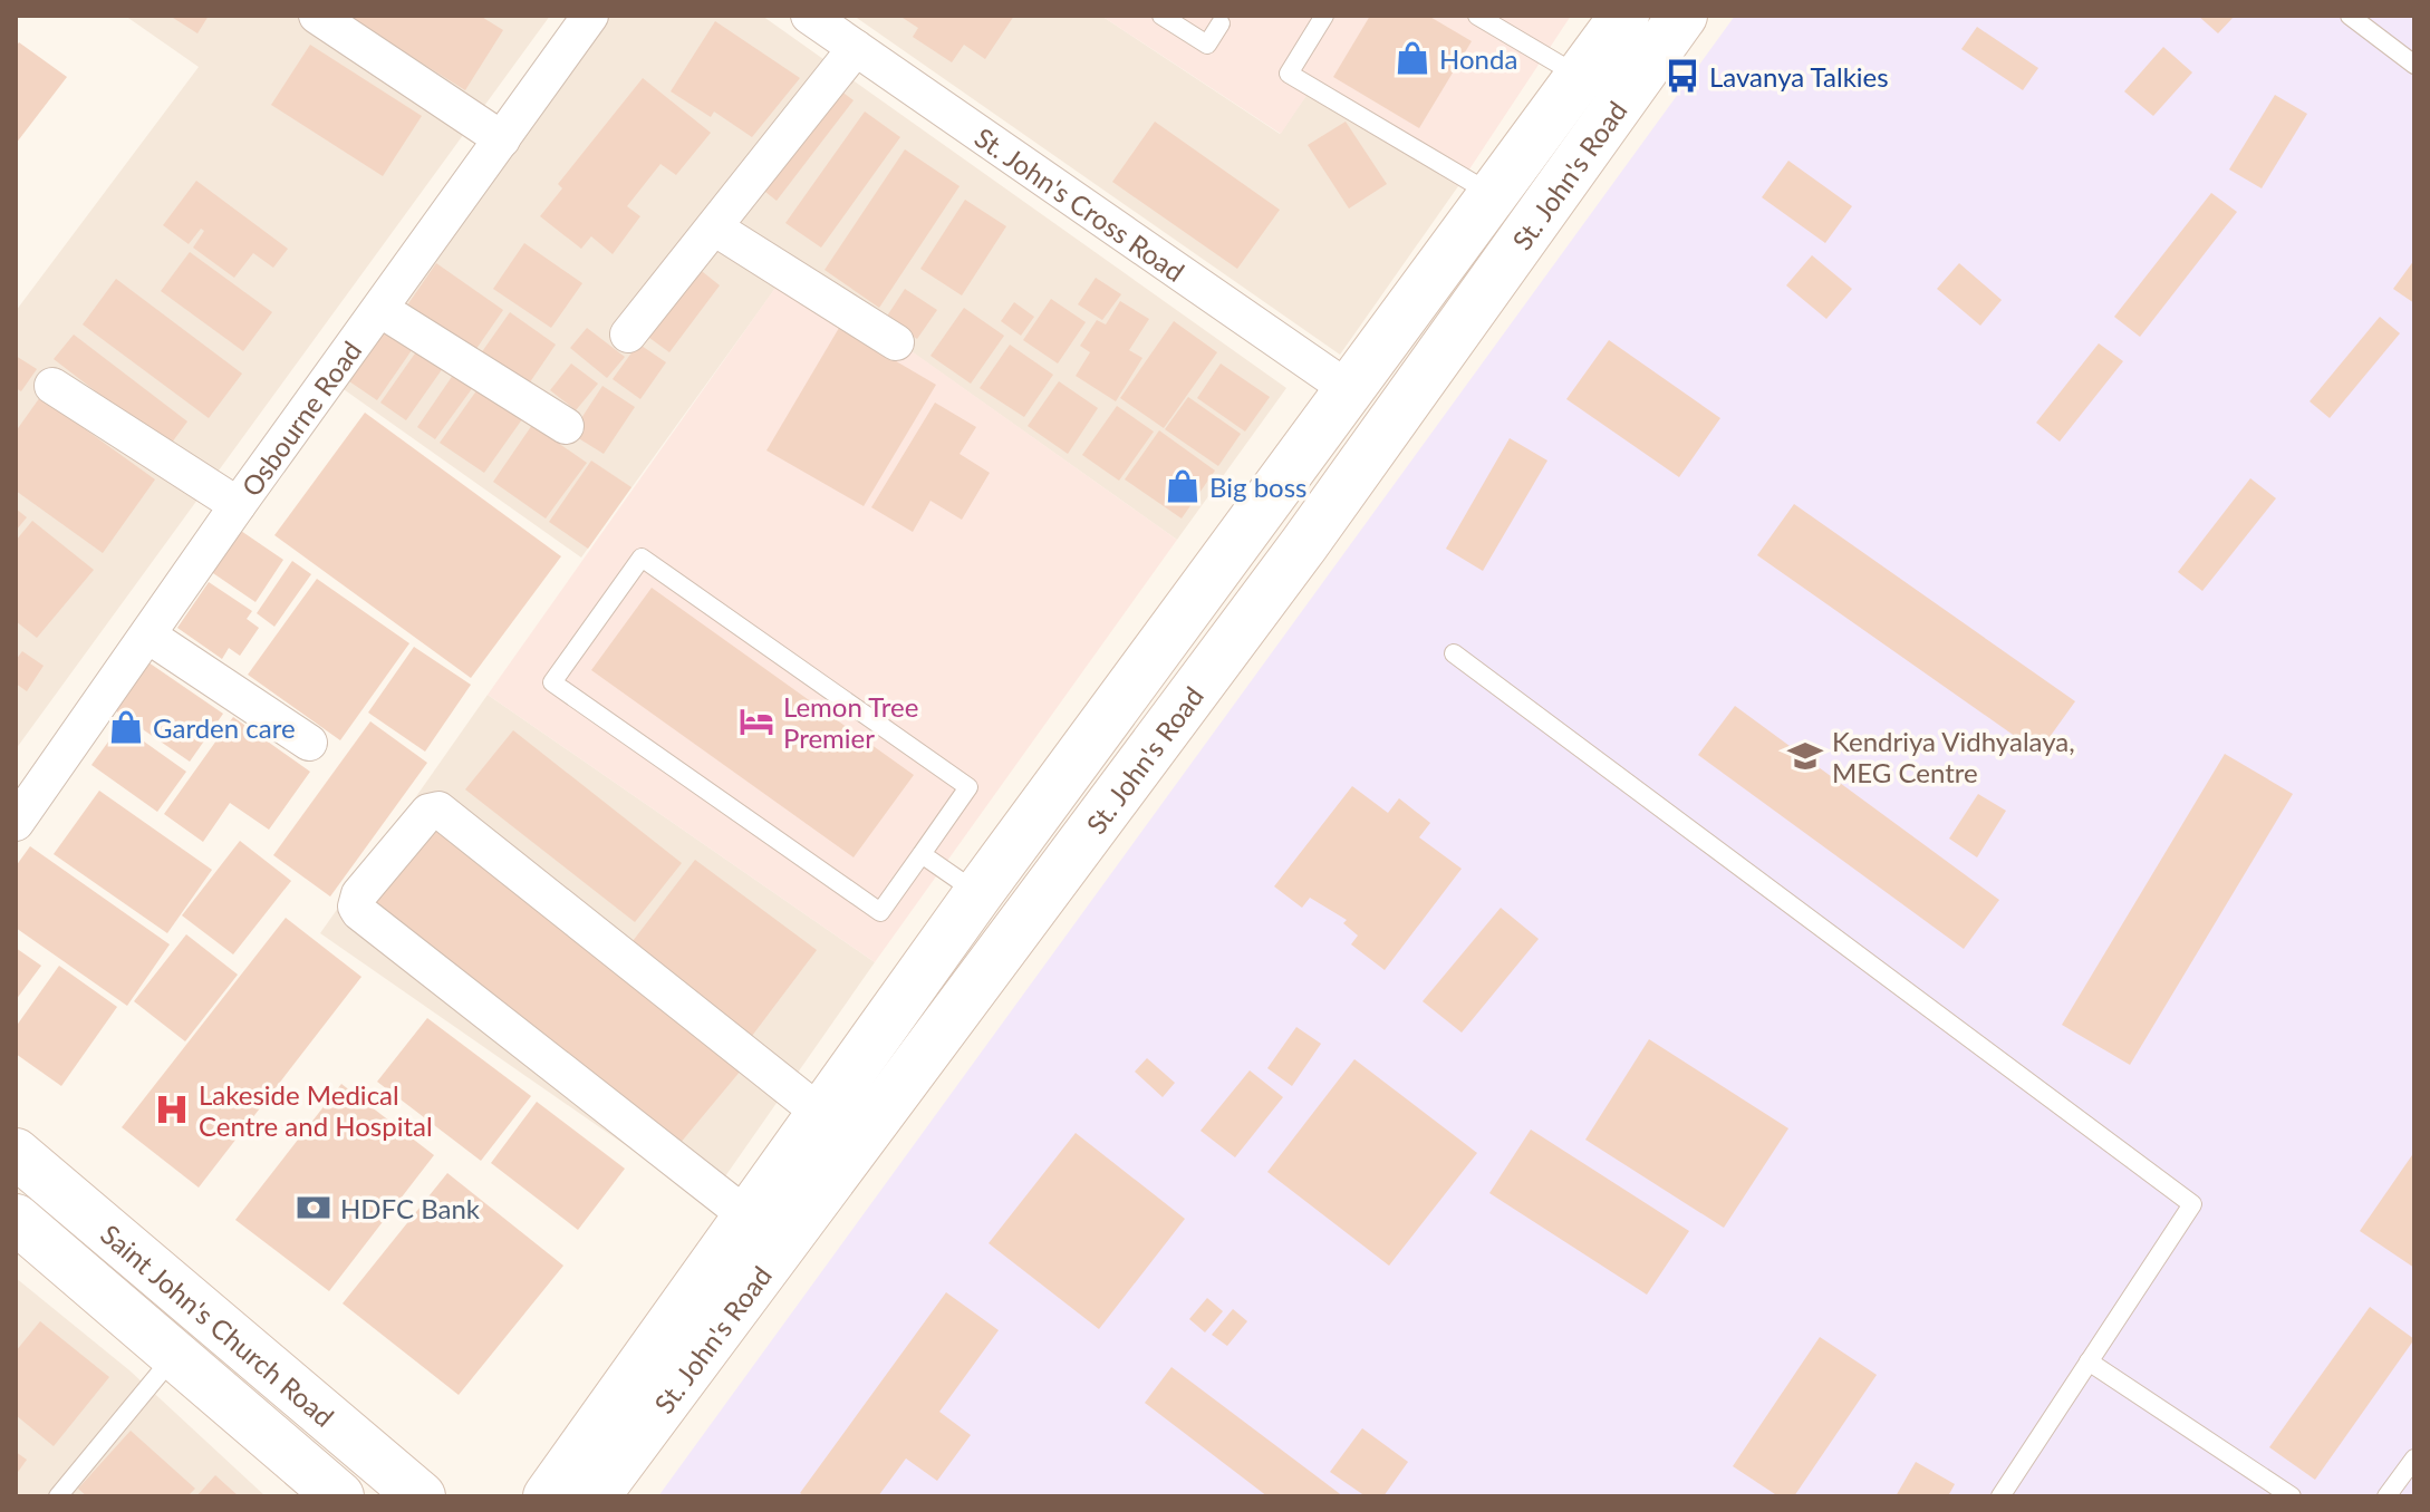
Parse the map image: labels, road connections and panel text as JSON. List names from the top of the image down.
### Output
{
  "streets": {
    "main road": ["St. John's Road", "Saint John's Church Road"],
    "street": ["St. John's Cross Road", "Osbourne Road"]
  },
  "crossings": [
    ["St. John's Road", "St. John's Cross Road"]
  ],
  "places": {
    "shop": ["Honda", "Big boss", "Garden care"],
    "bus stop": ["Lavanya Talkies"],
    "hotel": ["Lemon Tree Premier"],
    "school or university": ["Kendriya Vidhyalaya, MEG Centre"],
    "hospital": ["Lakeside Medical Centre and Hospital"],
    "bank": ["HDFC Bank"]
  }
}
